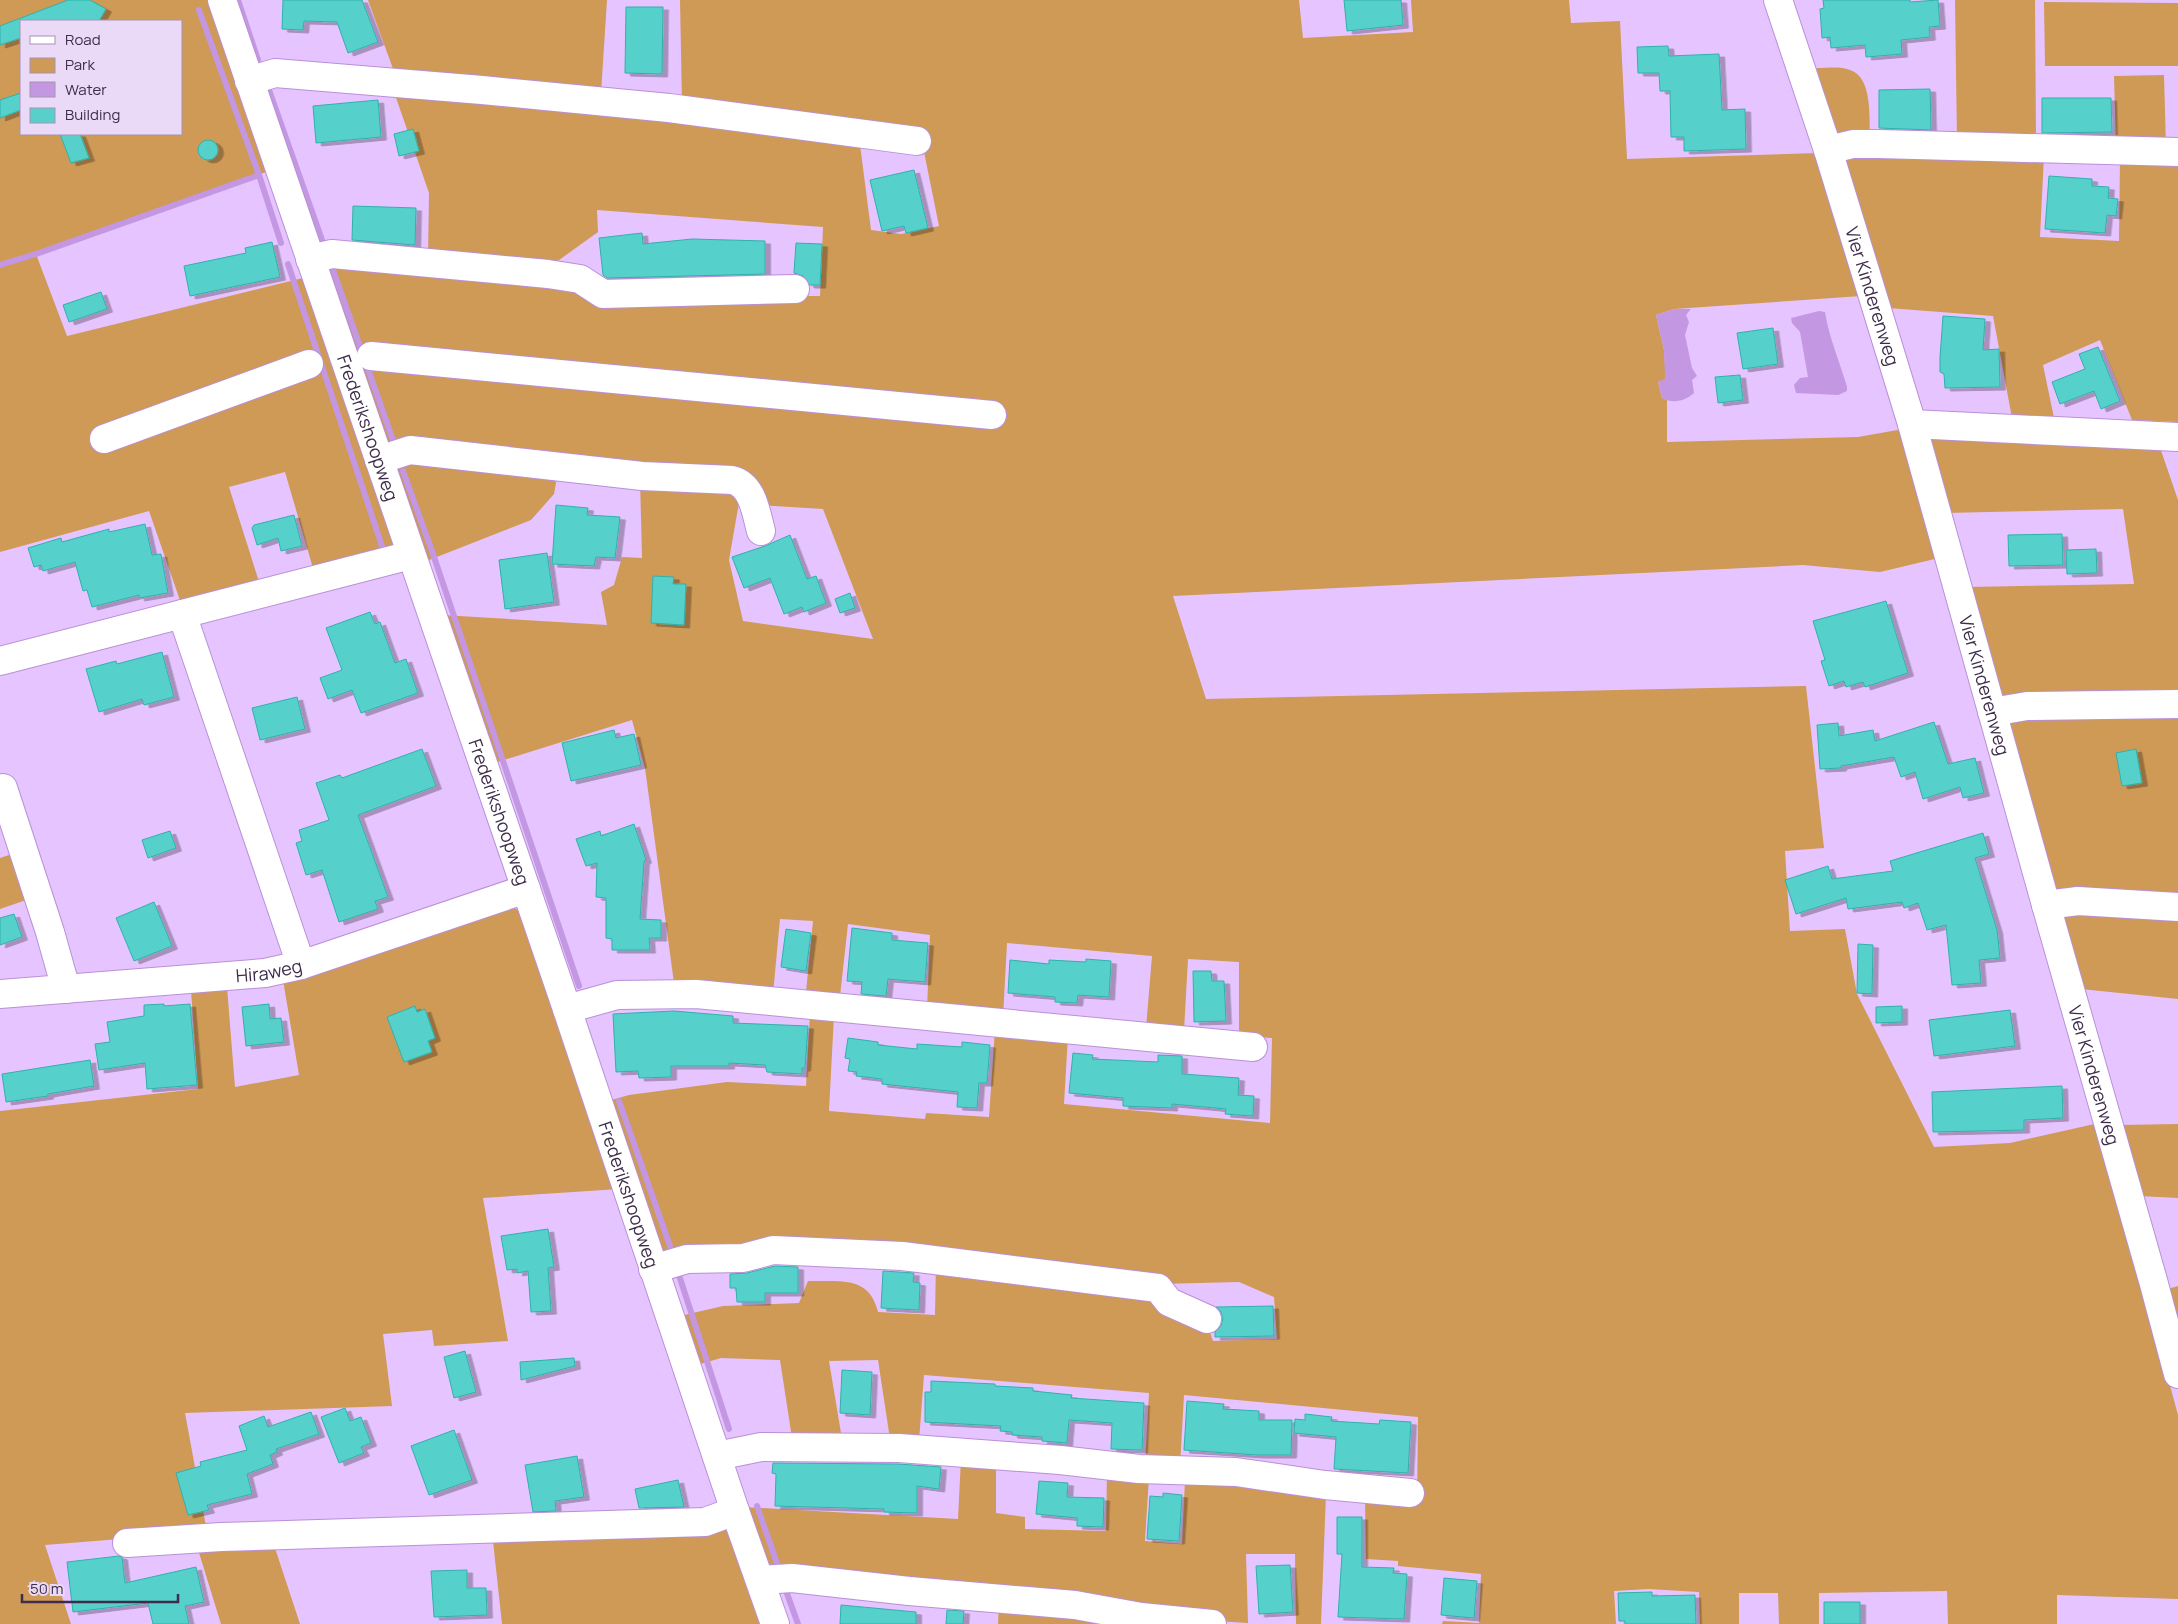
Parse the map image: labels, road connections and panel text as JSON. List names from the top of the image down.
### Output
{
  "streets": {
    "street": ["Vier Kinderenweg", "Frederikshoopweg", "Hiraweg"]
  },
  "crossings": [
    ["Frederikshoopweg", "Hiraweg"]
  ],
  "legend": [
    "Road",
    "Park",
    "Water",
    "Building"
  ],
  "scale_bar": "50 m"
}
